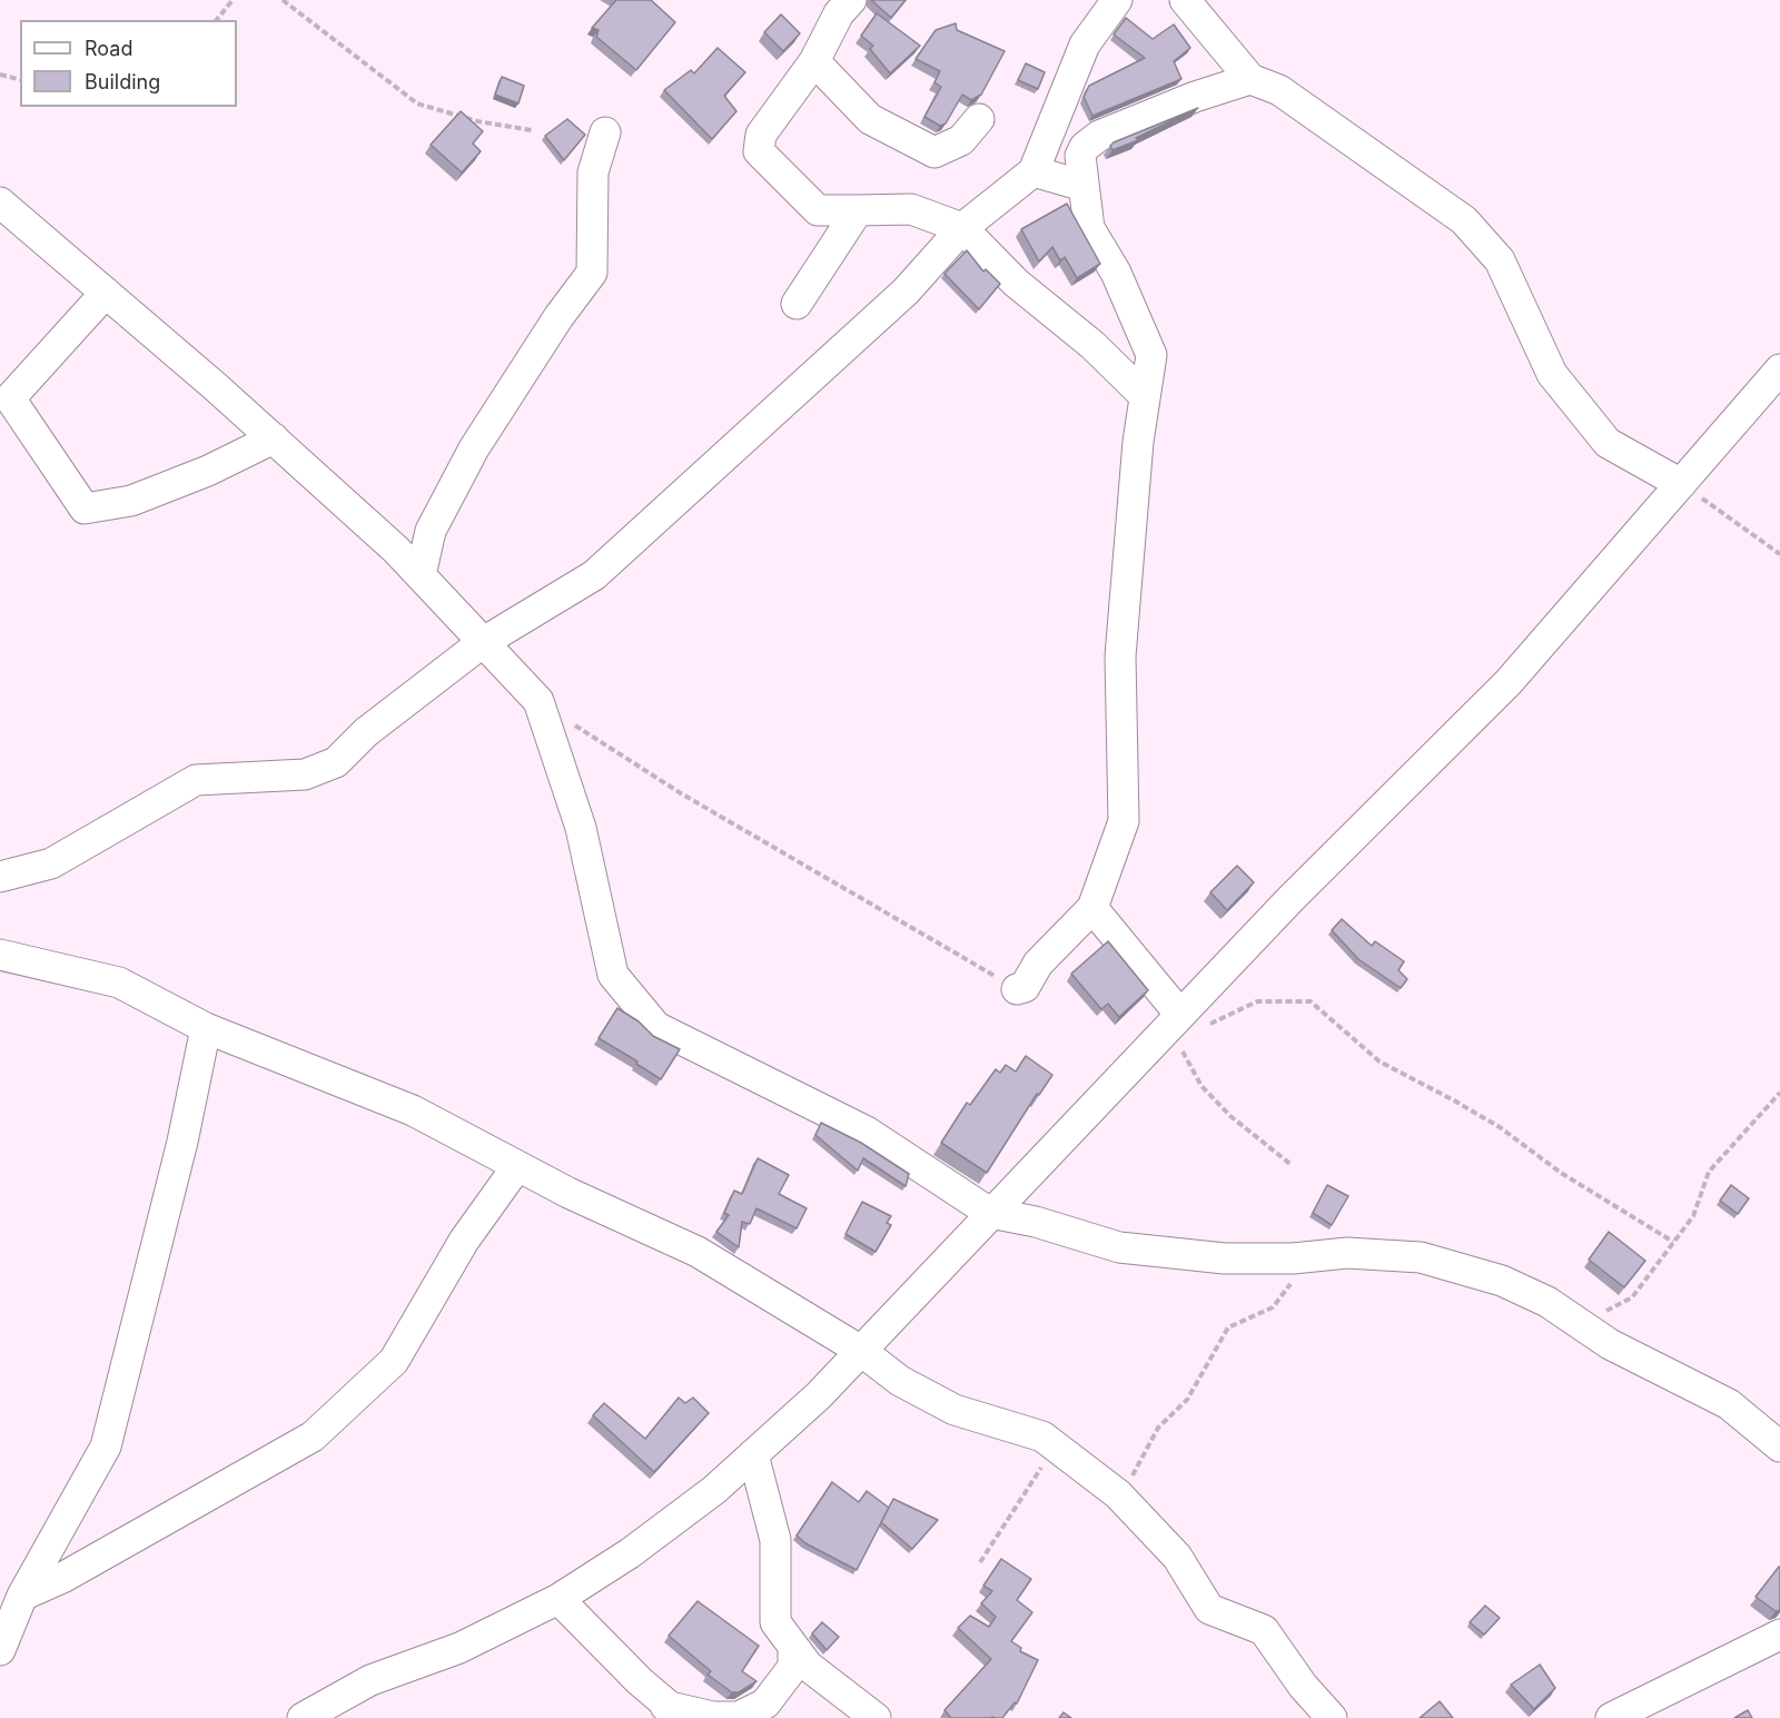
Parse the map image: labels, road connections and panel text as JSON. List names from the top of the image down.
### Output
{
  "legend": ["Road", "Building"]
}
